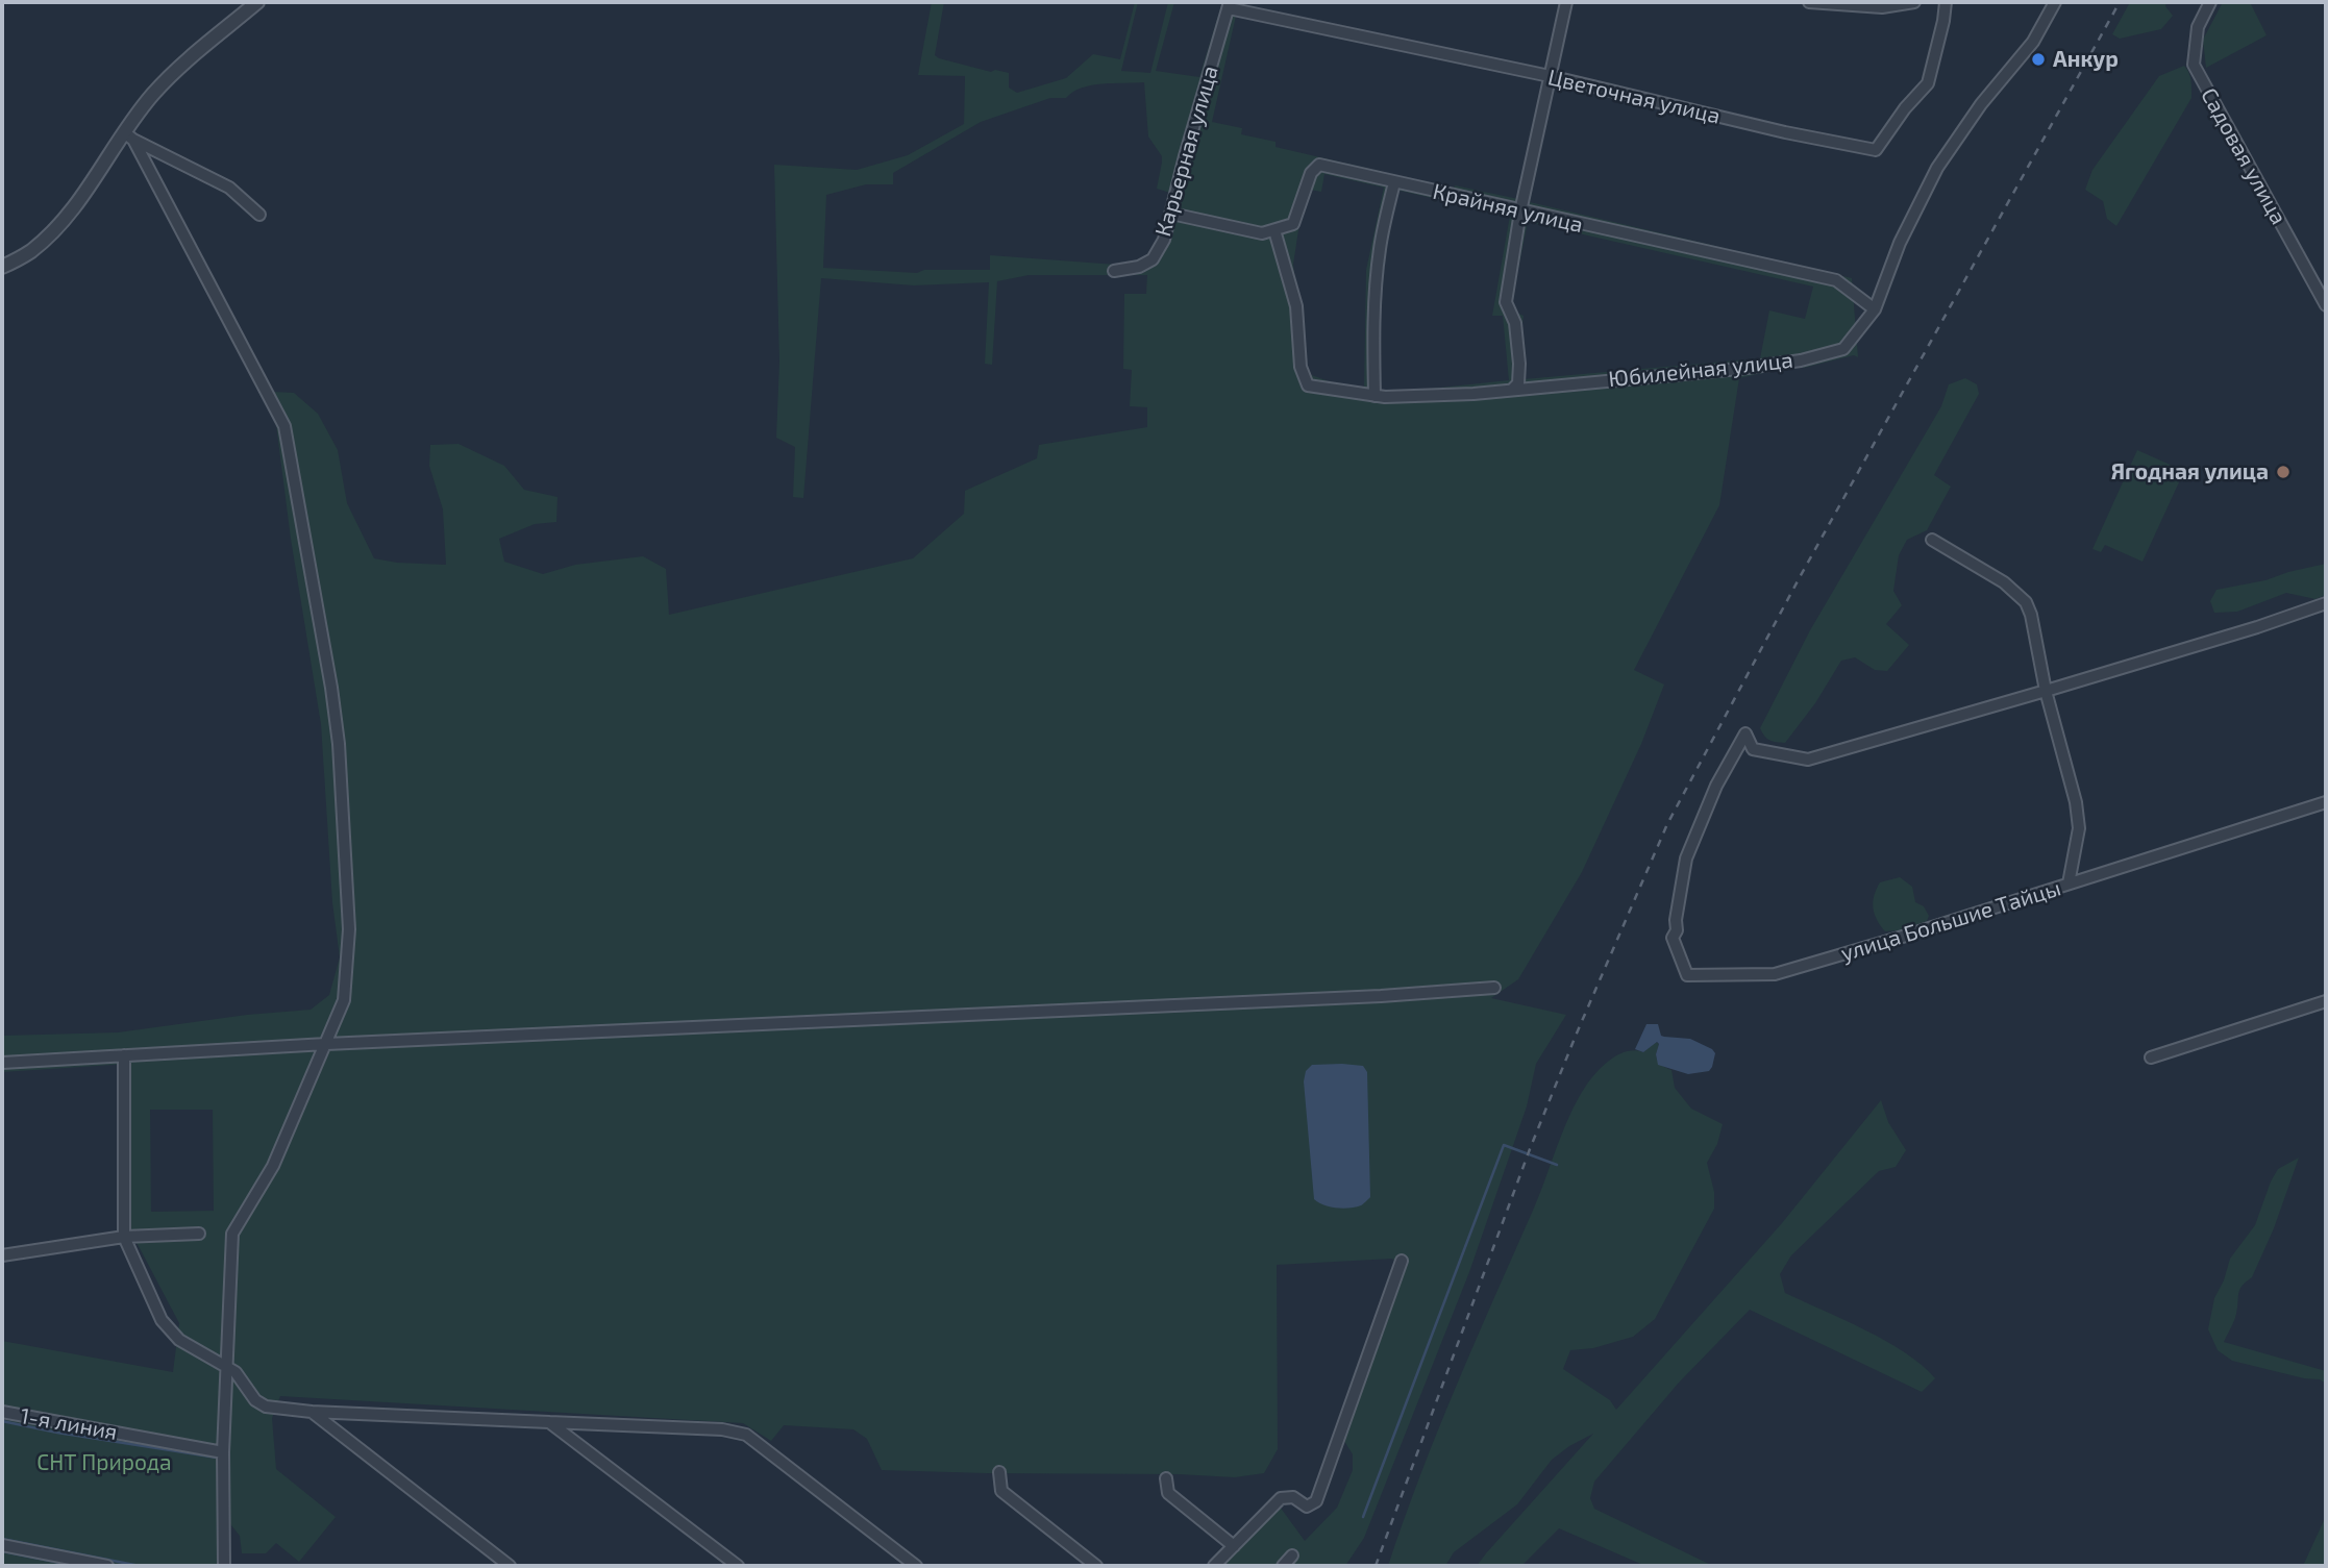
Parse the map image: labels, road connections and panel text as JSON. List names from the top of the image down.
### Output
{
  "streets": {
    "street": [
      "Цветочная улица",
      "Карьерная улица",
      "Садовая улица",
      "Крайняя улица",
      "Юбилейная улица",
      "улица Большие Тайцы",
      "1-я линия"
    ]
  },
  "crossings": [
    ["Цветочная улица", "Карьерная улица"],
    ["Крайняя улица", "Юбилейная улица"]
  ],
  "parks": ["СНТ Природа"],
  "places": ["Анкур", "Ягодная улица"]
}
